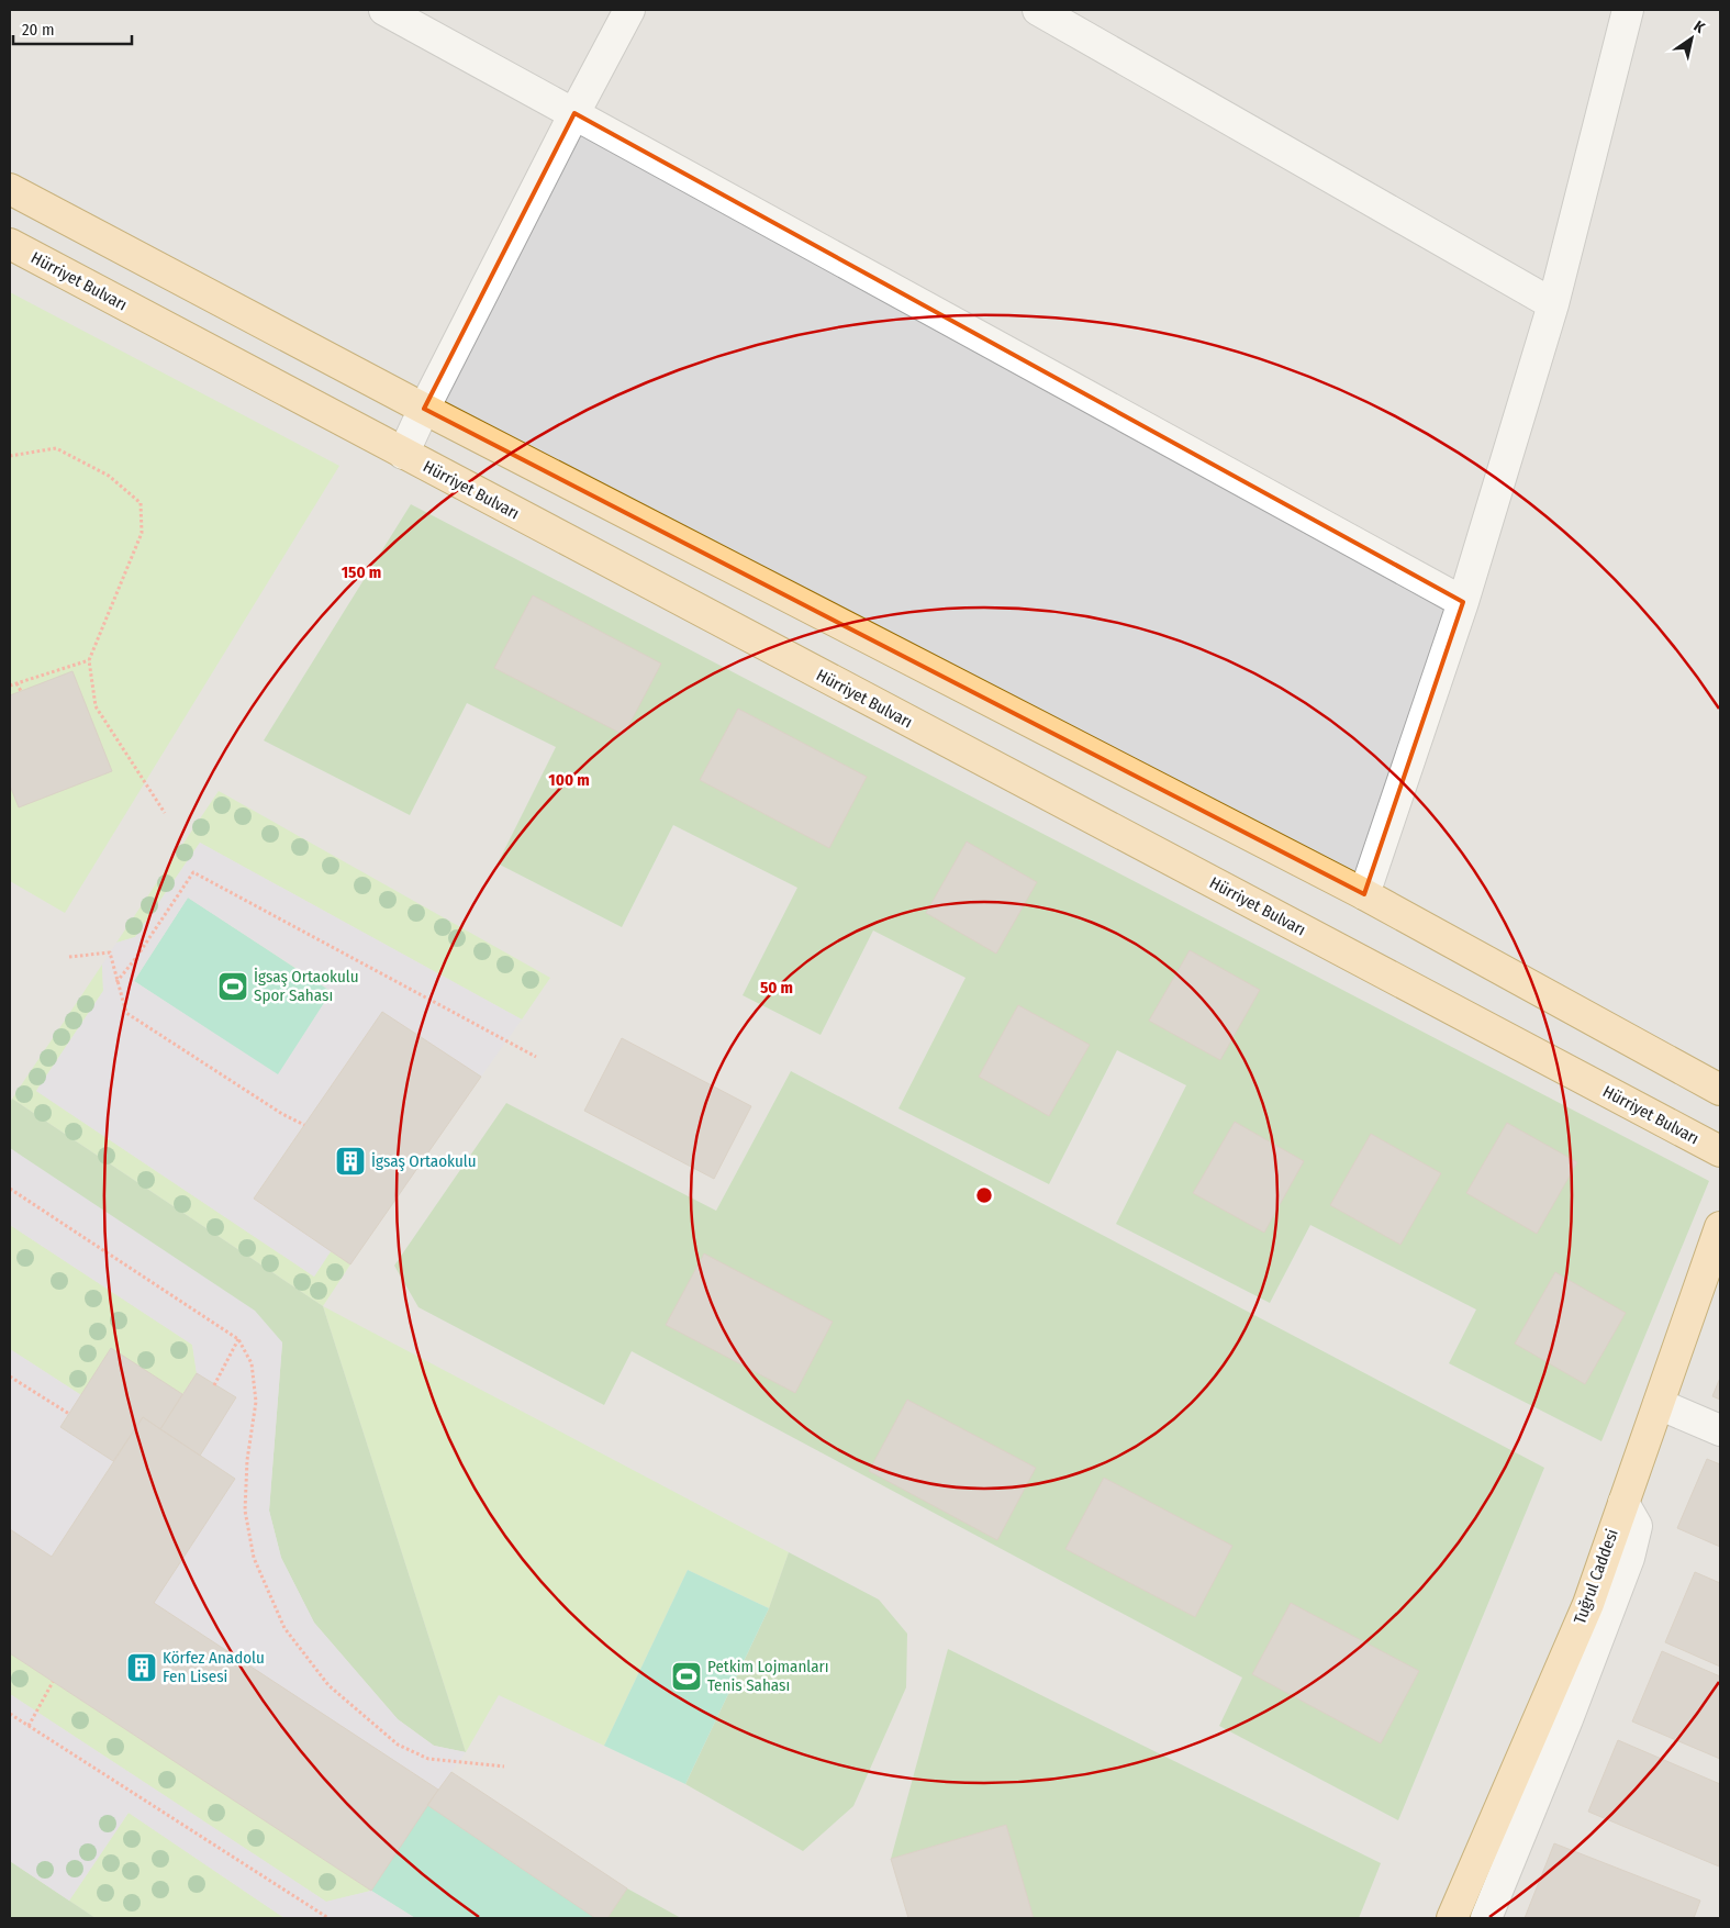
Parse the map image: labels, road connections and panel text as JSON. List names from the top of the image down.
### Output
{
  "streets": {
    "main road": ["Hürriyet Bulvarı", "Tuğrul Caddesi"]
  },
  "places": {
    "sports": ["İgsaş Ortaokulu Spor Sahası", "Petkim Lojmanları Tenis Sahası"],
    "building": ["İgsaş Ortaokulu", "Körfez Anadolu Fen Lisesi"]
  },
  "scale_bar": "20 m",
  "north": "top right",
  "rings": ["150 m", "100 m", "50 m"]
}
